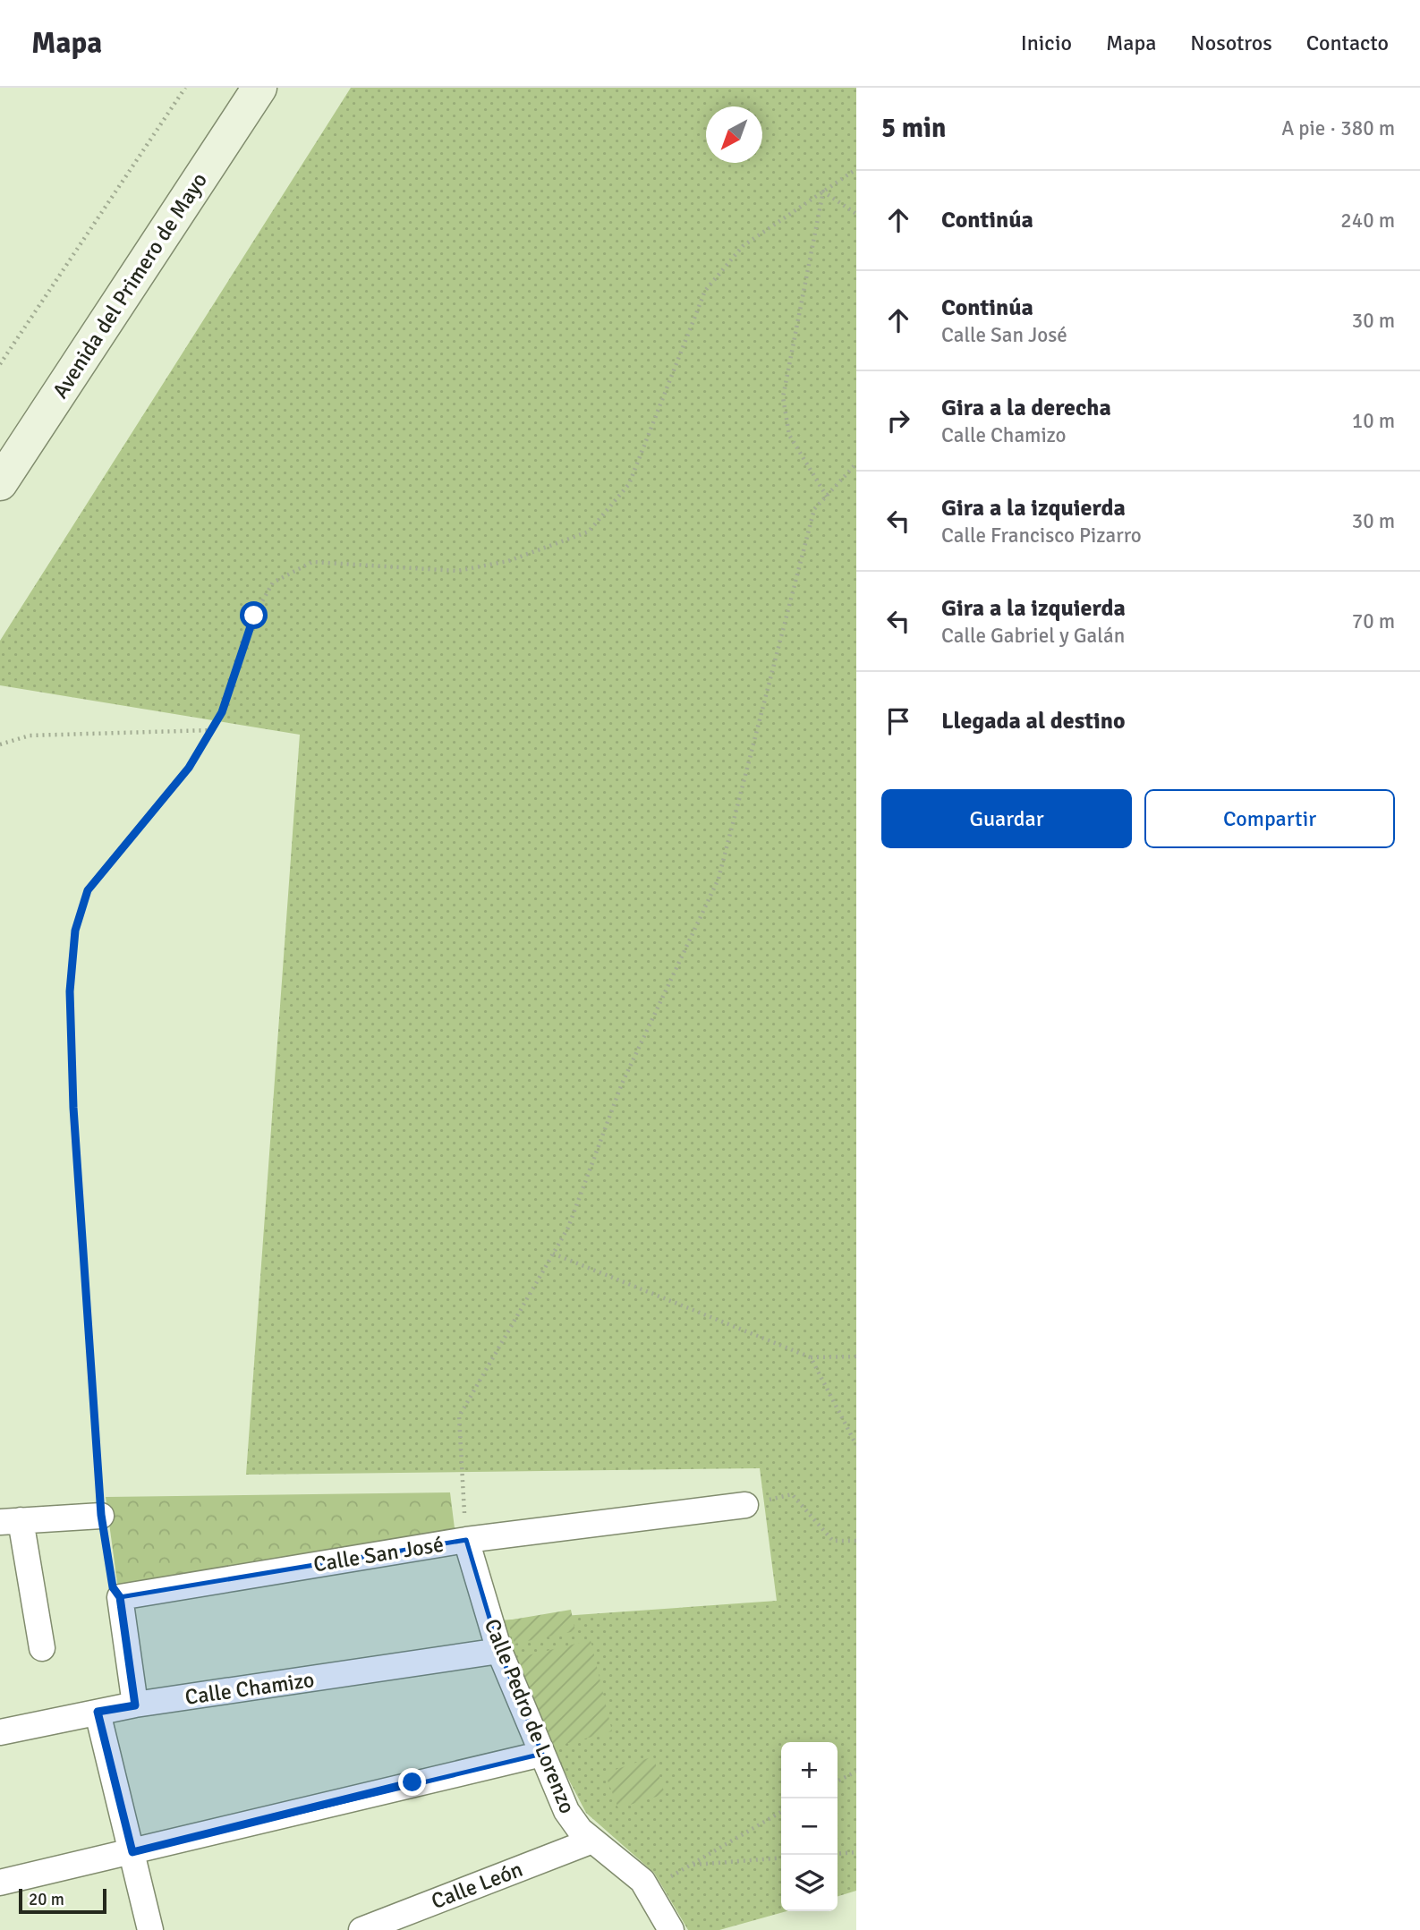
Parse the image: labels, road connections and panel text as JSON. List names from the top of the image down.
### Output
{
  "streets": {
    "main road": ["Avenida del Primero de Mayo"],
    "street": [
      "Calle San José",
      "Calle Chamizo",
      "Calle Pedro de Lorenzo",
      "Calle León"
    ]
  },
  "crossings": [
    ["Calle San José", "Calle Pedro de Lorenzo"],
    ["Calle Chamizo", "Calle Pedro de Lorenzo"],
    ["Calle Pedro de Lorenzo", "Calle León"]
  ],
  "scale_bar": "20 m",
  "north": "bottom left",
  "page": {
    "header": "Mapa",
    "nav": [
      "Inicio",
      "Mapa",
      "Nosotros",
      "Contacto"
    ],
    "heading": ["5 min", "A pie · 380 m"],
    "list": [
      ["Continúa", "240 m"],
      ["Continúa", "Calle San José", "30 m"],
      ["Gira a la derecha", "Calle Chamizo", "10 m"],
      ["Gira a la izquierda", "Calle Francisco Pizarro", "30 m"],
      ["Gira a la izquierda", "Calle Gabriel y Galán", "70 m"],
      "Llegada al destino"
    ],
    "buttons": ["Guardar", "Compartir"],
    "map_buttons": ["+", "−"],
    "scale": "20 m"
  }
}
